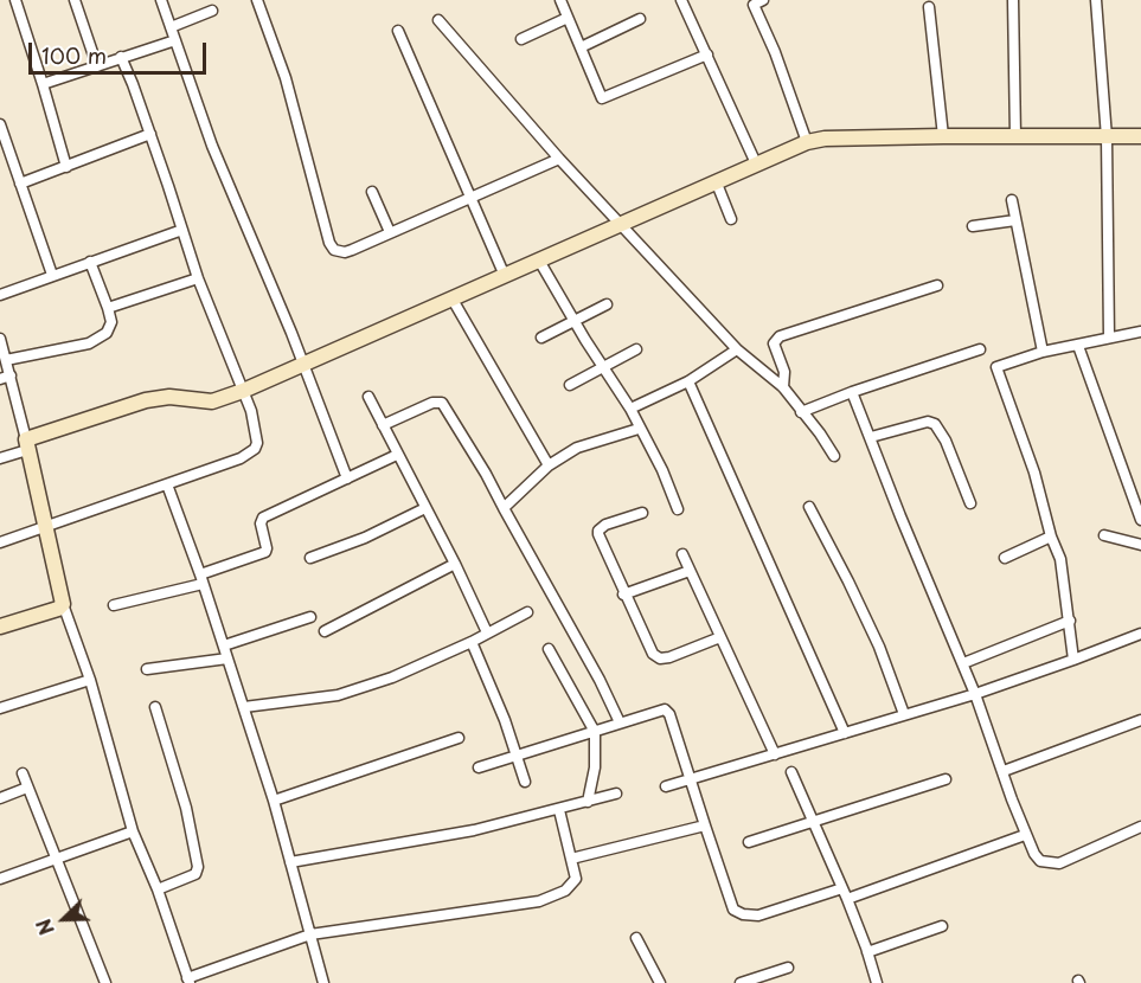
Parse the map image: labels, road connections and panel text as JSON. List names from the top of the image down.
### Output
{
  "scale_bar": "100 m",
  "north": "bottom left"
}
